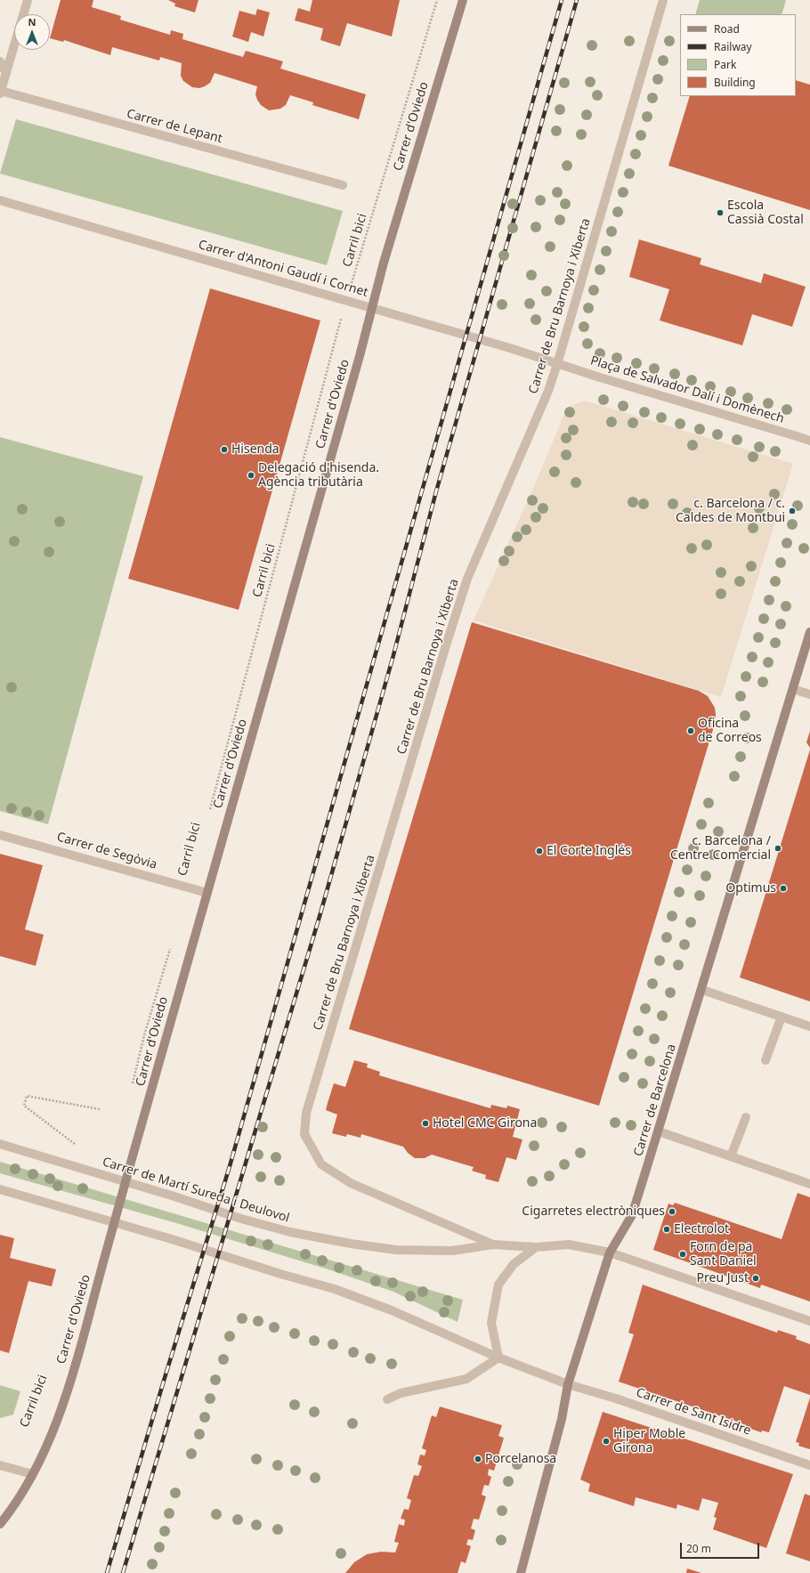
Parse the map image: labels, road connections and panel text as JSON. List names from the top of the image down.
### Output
{
  "streets": {
    "street": [
      "Carrer de Lepant",
      "Carrer d'Oviedo",
      "Carrer d'Antoni Gaudí i Cornet",
      "Carrer de Bru Barnoya i Xiberta",
      "Plaça de Salvador Dalí i Domènech",
      "Carrer de Segòvia",
      "Carrer de Barcelona",
      "Carrer de Martí Sureda i Deulovol",
      "Carrer de Sant Isidre"
    ],
    "path": ["Carril bici"]
  },
  "crossings": [
    ["Carrer d'Oviedo", "Carrer d'Antoni Gaudí i Cornet"],
    ["Carrer d'Oviedo", "Carrer de Segòvia"],
    ["Carril bici", "Carrer d'Antoni Gaudí i Cornet"],
    ["Carrer d'Antoni Gaudí i Cornet", "Carrer de Bru Barnoya i Xiberta"],
    ["Carrer d'Antoni Gaudí i Cornet", "Plaça de Salvador Dalí i Domènech"],
    ["Carrer de Bru Barnoya i Xiberta", "Plaça de Salvador Dalí i Domènech"],
    ["Carrer de Bru Barnoya i Xiberta", "Carrer de Martí Sureda i Deulovol"],
    ["Carrer de Barcelona", "Carrer de Martí Sureda i Deulovol"],
    ["Carrer de Barcelona", "Carrer de Sant Isidre"]
  ],
  "places": [
    "Escola Cassià Costal",
    "Hisenda",
    "Delegació d'hisenda. Agència tributària",
    "c. Barcelona / c. Caldes de Montbui",
    "Oficina de Correos",
    "c. Barcelona / Centre Comercial",
    "El Corte Inglés",
    "Optimus",
    "Hotel CMC Girona",
    "Cigarretes electròniques",
    "Electrolot",
    "Forn de pa Sant Daniel",
    "Preu Just",
    "Hiper Moble Girona",
    "Porcelanosa"
  ],
  "legend": [
    "Road",
    "Railway",
    "Park",
    "Building"
  ],
  "scale_bar": "20 m",
  "north": "top"
}
